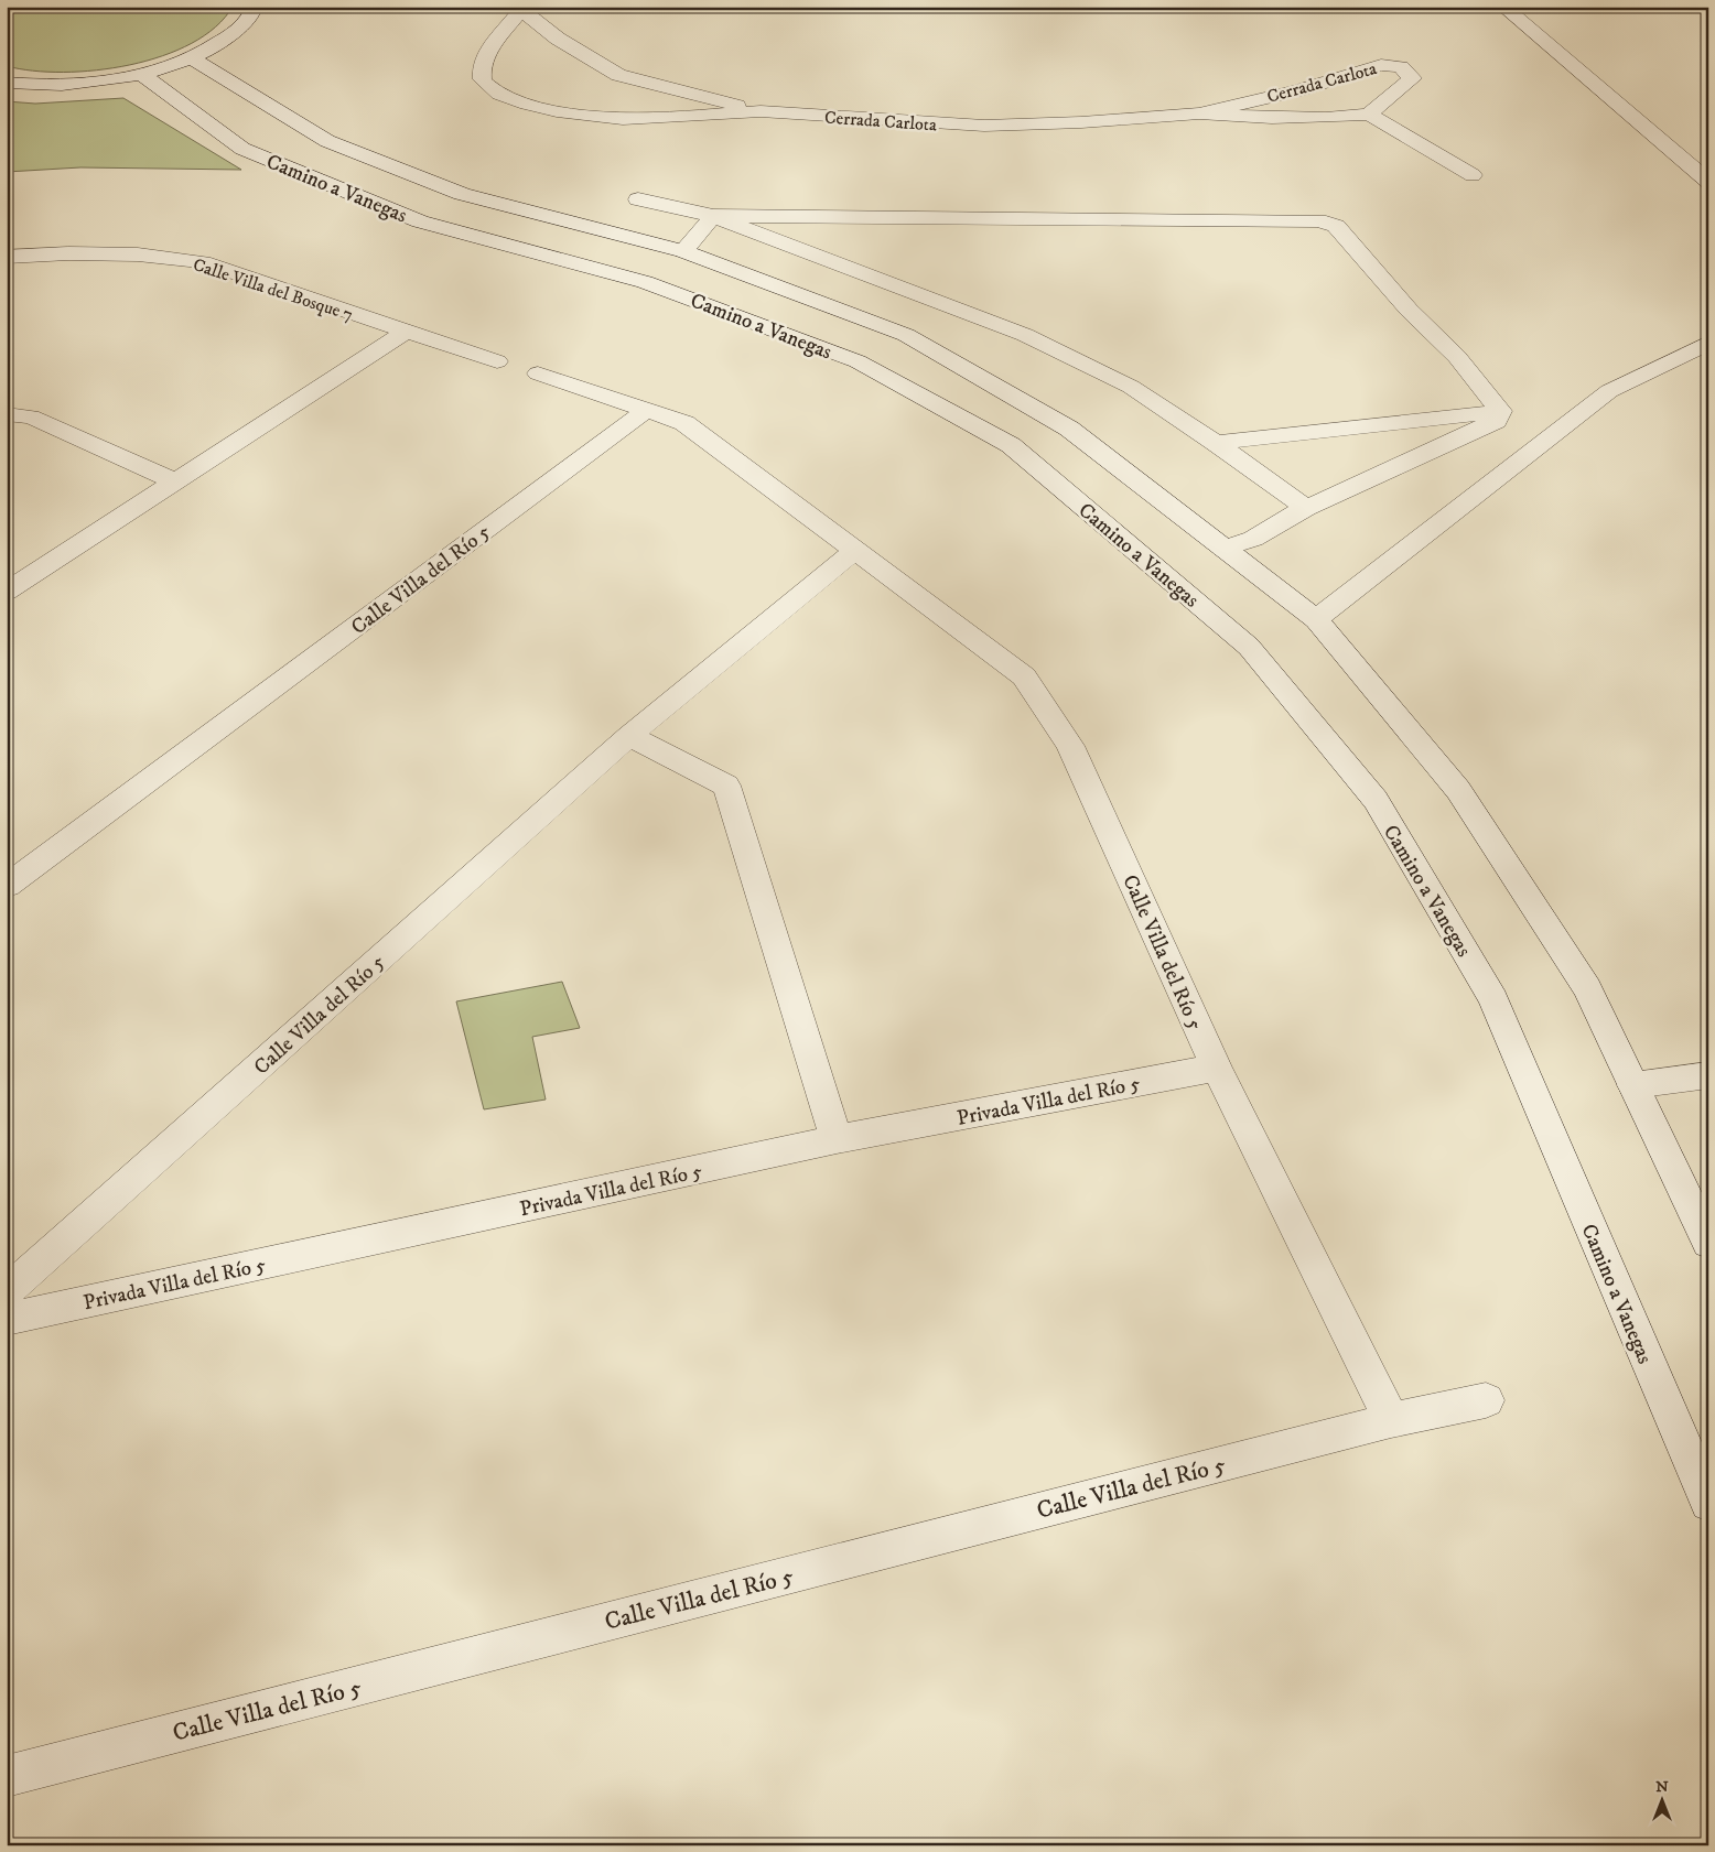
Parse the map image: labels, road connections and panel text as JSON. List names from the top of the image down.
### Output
{
  "streets": {
    "street": [
      "Cerrada Carlota",
      "Camino a Vanegas",
      "Calle Villa del Bosque 7",
      "Calle Villa del Río 5",
      "Privada Villa del Río 5"
    ]
  },
  "crossings": [
    ["Calle Villa del Río 5", "Privada Villa del Río 5"]
  ],
  "north": "top"
}
